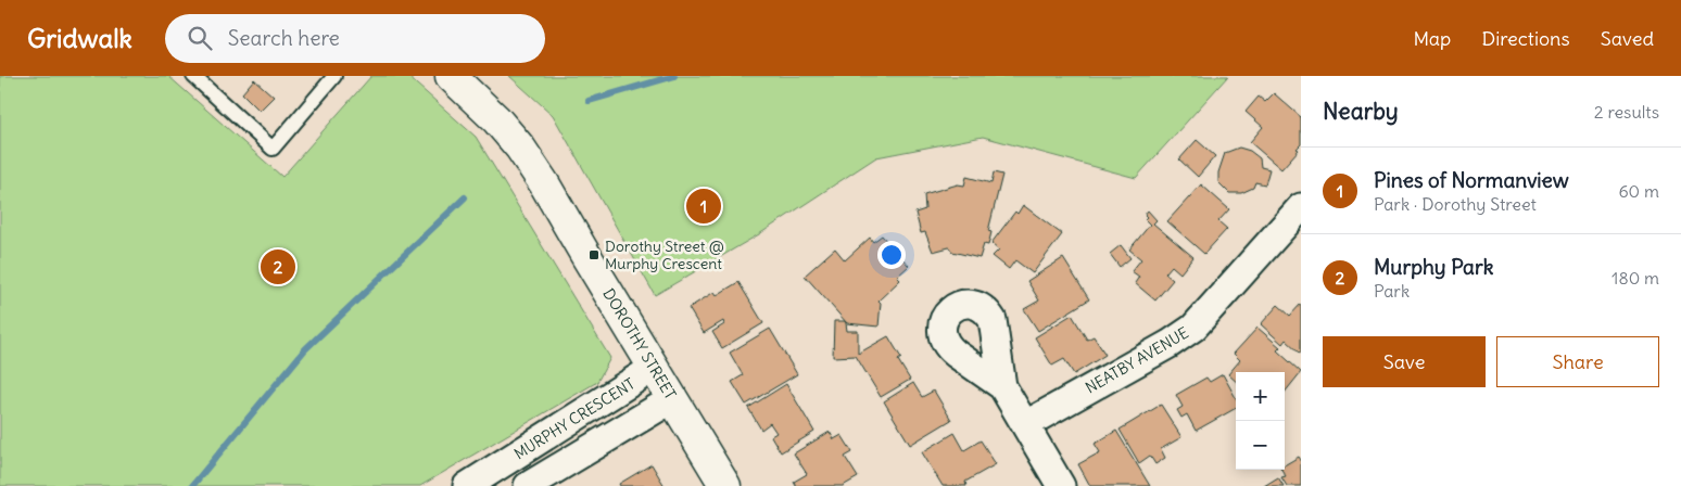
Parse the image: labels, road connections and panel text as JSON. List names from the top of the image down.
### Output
{
  "streets": {
    "street": ["DOROTHY STREET", "NEATBY AVENUE", "MURPHY CRESCENT"]
  },
  "crossings": [
    ["DOROTHY STREET", "MURPHY CRESCENT"]
  ],
  "places": {
    "transit": ["Dorothy Street @ Murphy Crescent"]
  },
  "page": {
    "header": "Gridwalk",
    "search": "Search here",
    "nav": ["Map", "Directions", "Saved"],
    "heading": ["Nearby", "2 results"],
    "list": [
      {
        "mark": "1",
        "name": "Pines of Normanview",
        "note": "Park · Dorothy Street",
        "value": "60 m"
      },
      {
        "mark": "2",
        "name": "Murphy Park",
        "note": "Park",
        "value": "180 m"
      }
    ],
    "pins": ["1", "2"],
    "buttons": ["Save", "Share"],
    "map_buttons": ["+", "−"]
  }
}
